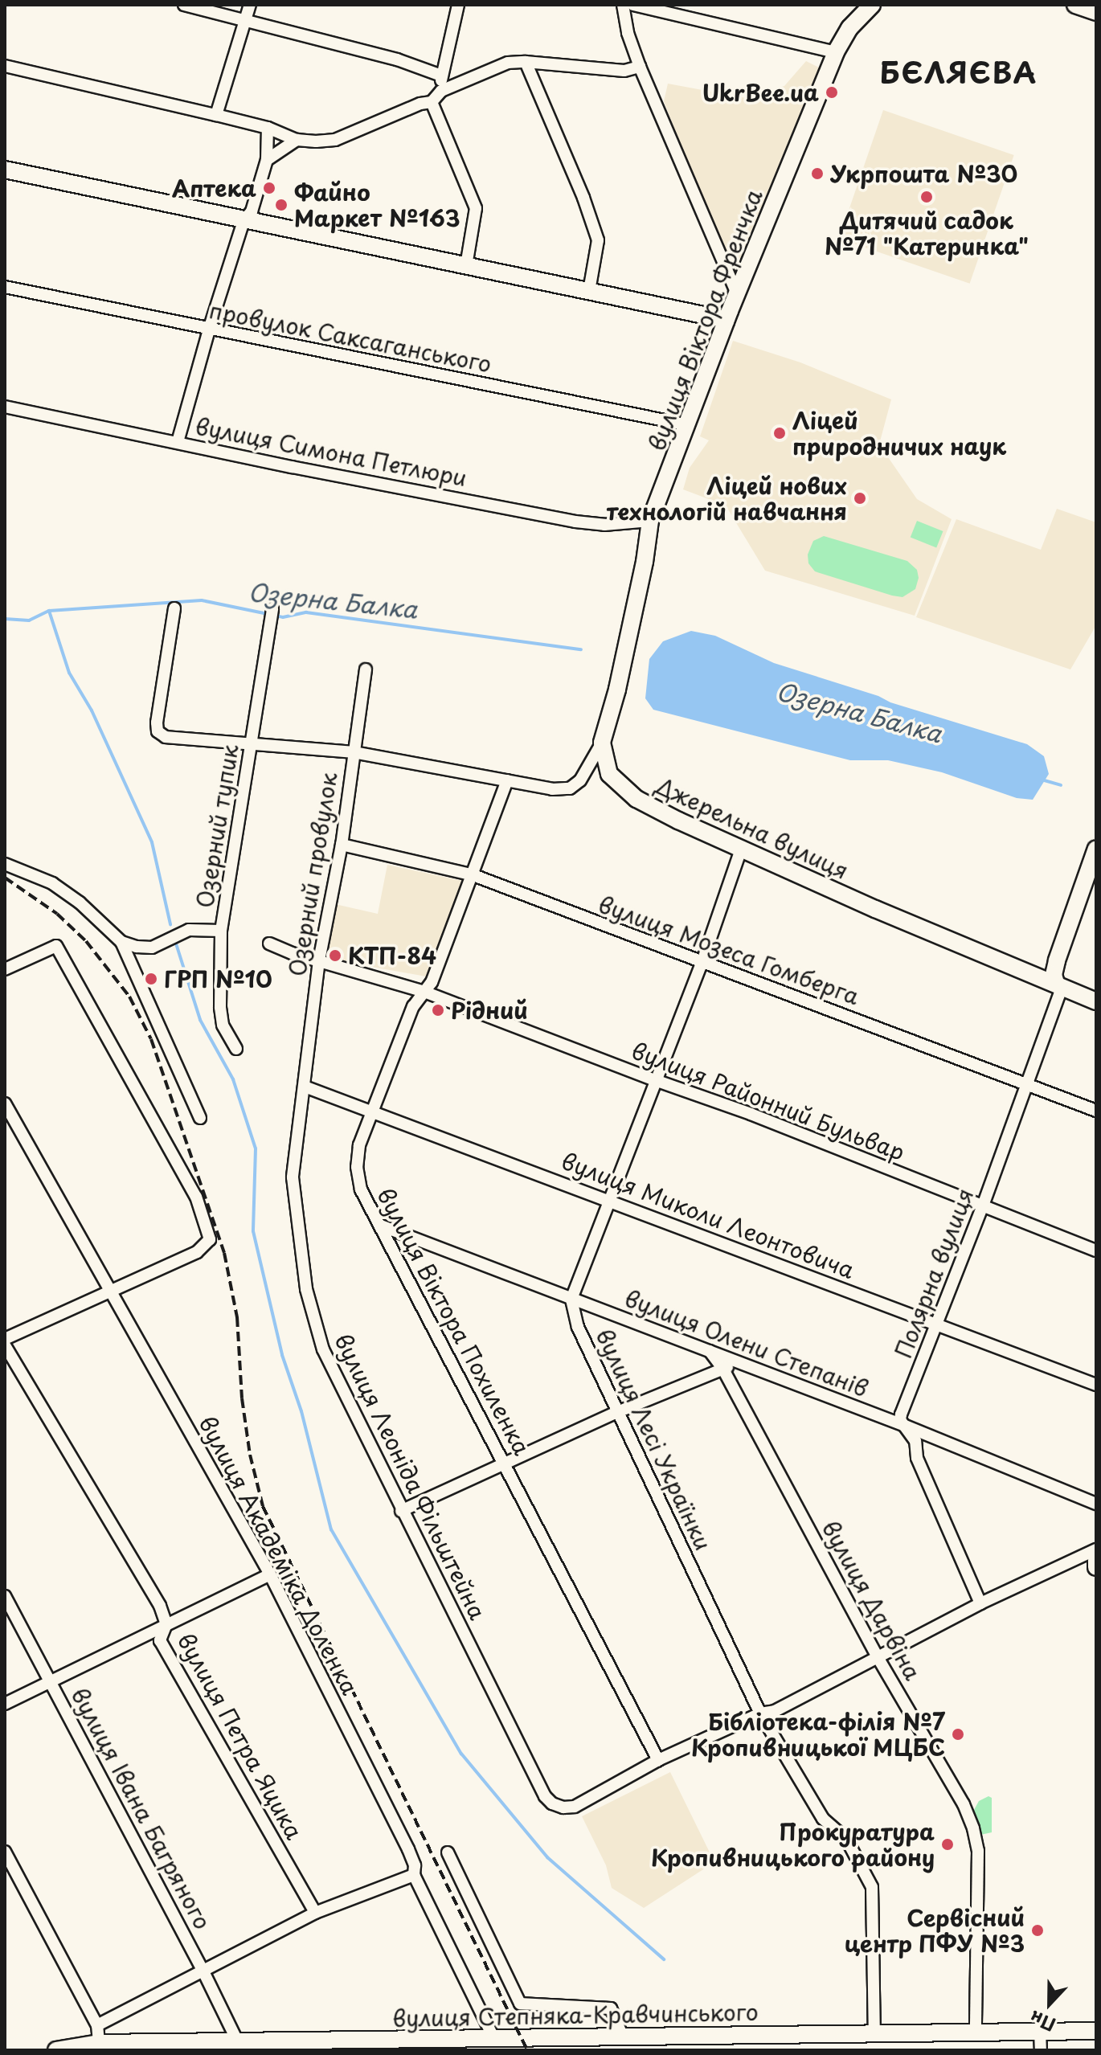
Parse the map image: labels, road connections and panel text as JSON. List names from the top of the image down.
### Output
{
  "streets": {
    "street": [
      "вулиця Віктора Френчка",
      "провулок Саксаганського",
      "вулиця Симона Петлюри",
      "Озерний тупик",
      "Джерельна вулиця",
      "Озерний провулок",
      "вулиця Мозеса Гомберга",
      "вулиця Районний Бульвар",
      "вулиця Миколи Леонтовича",
      "Полярна вулиця",
      "вулиця Віктора Похиленка",
      "вулиця Олени Степанів",
      "вулиця Лесі Українки",
      "вулиця Леоніда Фільштейна",
      "вулиця Академіка Доленка",
      "вулиця Дарвіна",
      "вулиця Петра Яцика",
      "вулиця Івана Багряного",
      "вулиця Степняка-Кравчинського"
    ]
  },
  "crossings": [
    ["вулиця Віктора Френчка", "провулок Саксаганського"],
    ["вулиця Віктора Френчка", "вулиця Симона Петлюри"],
    ["вулиця Віктора Френчка", "Джерельна вулиця"],
    ["Джерельна вулиця", "Полярна вулиця"],
    ["Озерний провулок", "вулиця Мозеса Гомберга"],
    ["Озерний провулок", "вулиця Районний Бульвар"],
    ["Озерний провулок", "вулиця Миколи Леонтовича"],
    ["Озерний провулок", "вулиця Леоніда Фільштейна"],
    ["вулиця Мозеса Гомберга", "Полярна вулиця"],
    ["вулиця Мозеса Гомберга", "вулиця Віктора Похиленка"],
    ["вулиця Районний Бульвар", "Полярна вулиця"],
    ["вулиця Районний Бульвар", "вулиця Віктора Похиленка"],
    ["вулиця Миколи Леонтовича", "Полярна вулиця"],
    ["вулиця Миколи Леонтовича", "вулиця Віктора Похиленка"],
    ["вулиця Миколи Леонтовича", "вулиця Леоніда Фільштейна"],
    ["Полярна вулиця", "вулиця Олени Степанів"],
    ["вулиця Віктора Похиленка", "вулиця Олени Степанів"],
    ["вулиця Віктора Похиленка", "вулиця Леоніда Фільштейна"],
    ["вулиця Олени Степанів", "вулиця Лесі Українки"],
    ["вулиця Олени Степанів", "вулиця Дарвіна"],
    ["вулиця Лесі Українки", "вулиця Степняка-Кравчинського"],
    ["вулиця Академіка Доленка", "вулиця Степняка-Кравчинського"],
    ["вулиця Дарвіна", "вулиця Степняка-Кравчинського"],
    ["вулиця Івана Багряного", "вулиця Степняка-Кравчинського"]
  ],
  "districts": ["БЄЛЯЄВА"],
  "water": ["Озерна Балка"],
  "places": [
    "UkrBee.ua",
    "Укрпошта №30",
    "Аптека",
    "Дитячий садок №71 \"Катеринка\"",
    "Файно Маркет №163",
    "Ліцей природничих наук",
    "Ліцей нових технологій навчання",
    "КТП-84",
    "ГРП №10",
    "Рідний",
    "Бібліотека-філія №7 Кропивницької МЦБС",
    "Прокуратура Кропивницького району",
    "Сервісний центр ПФУ №3"
  ],
  "north": "bottom"
}
